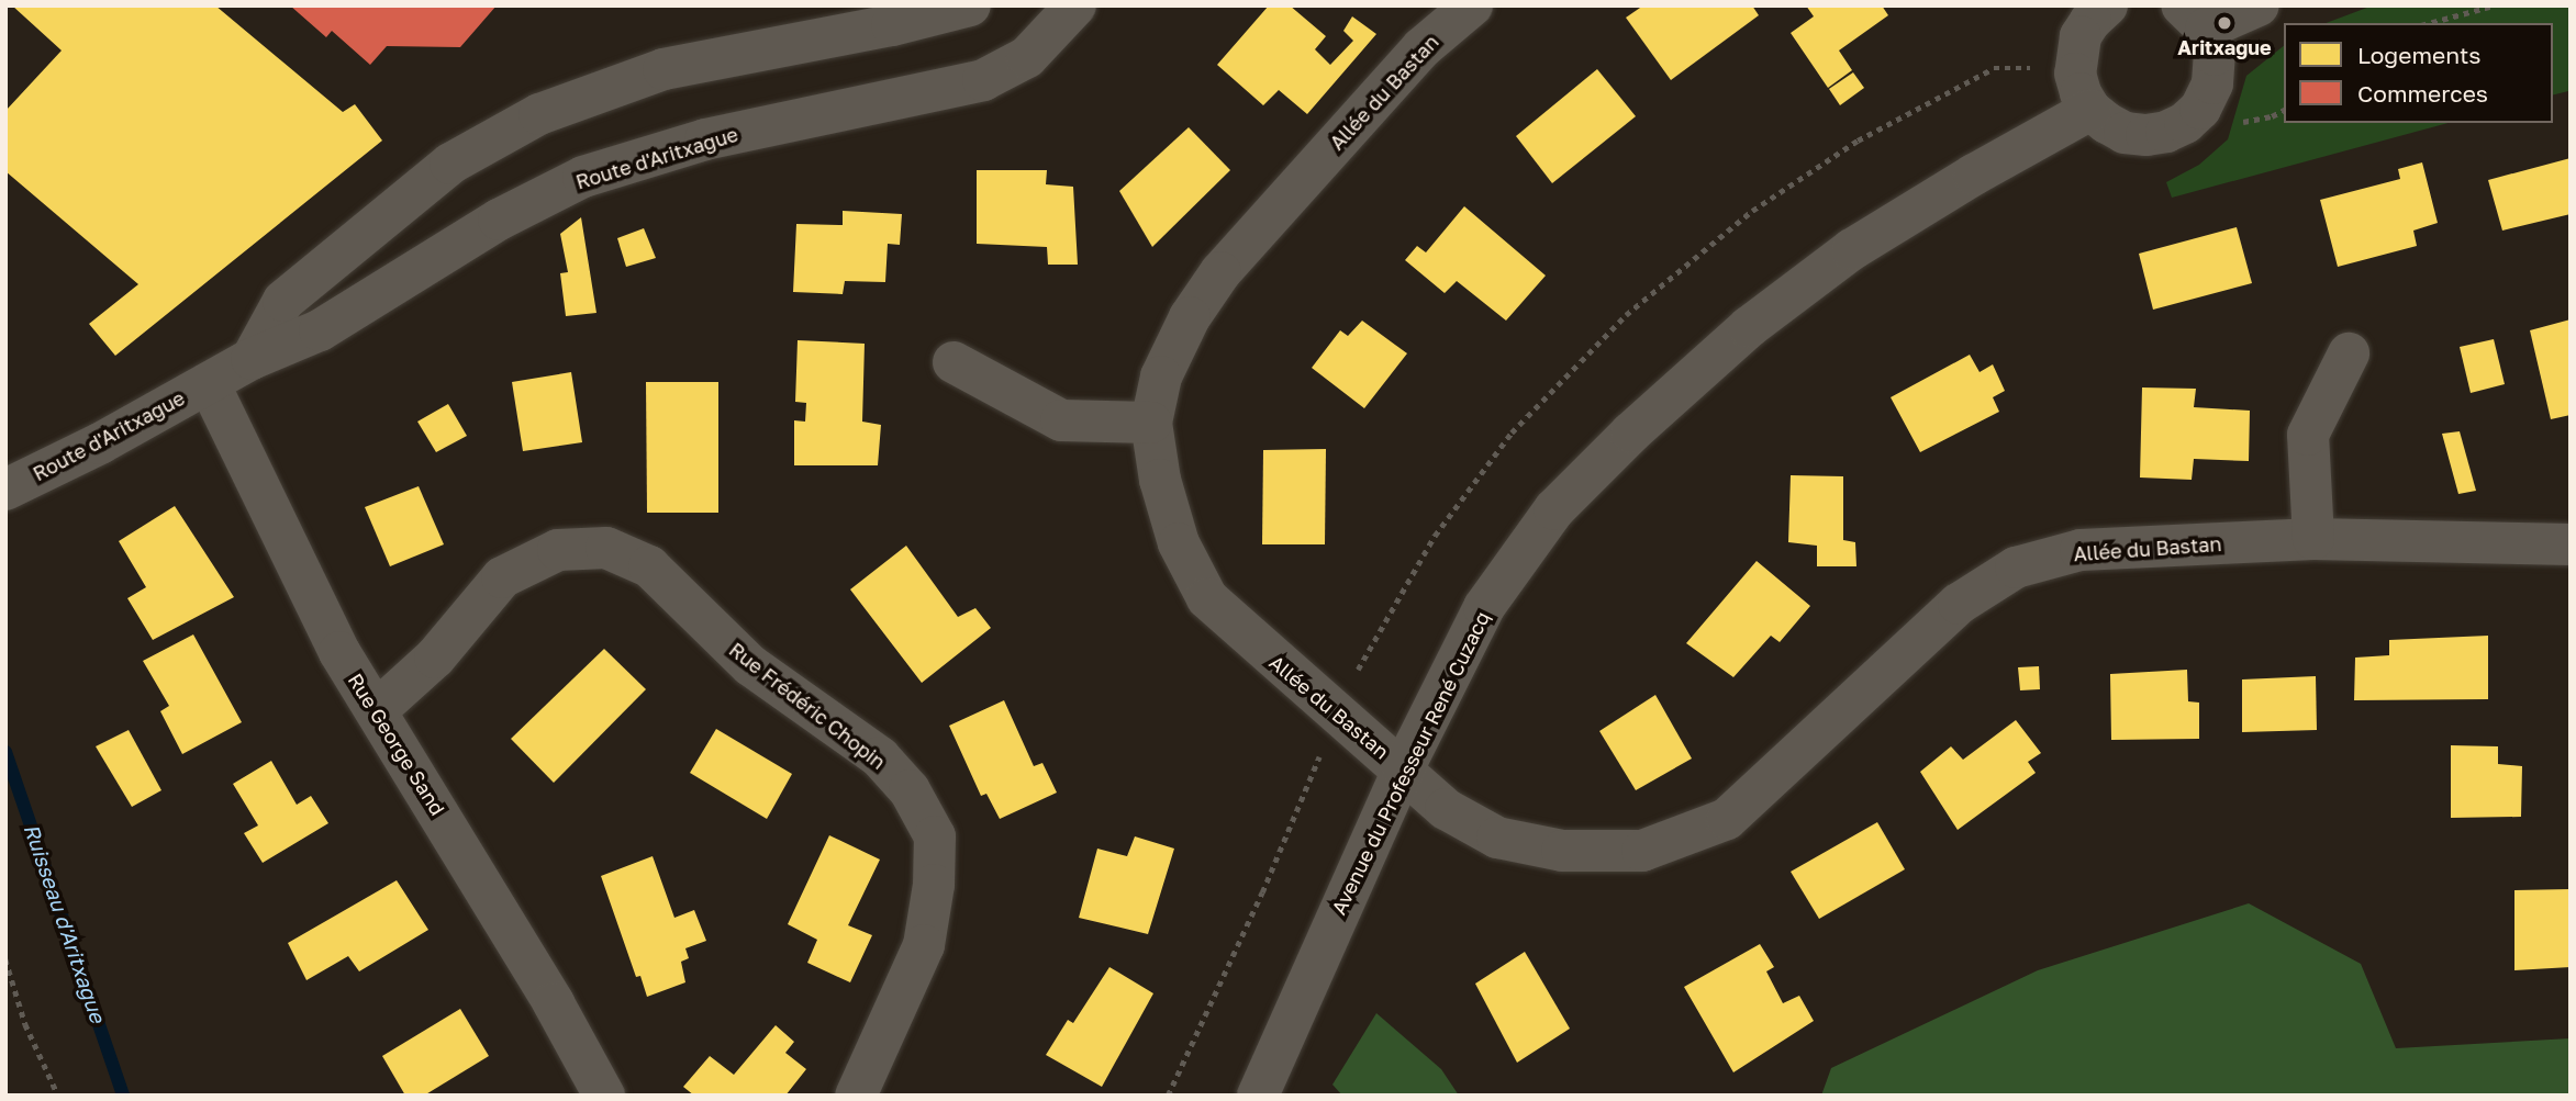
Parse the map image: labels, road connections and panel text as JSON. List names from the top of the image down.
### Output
{
  "streets": {
    "street": [
      "Allée du Bastan",
      "Route d'Aritxague",
      "Rue Frédéric Chopin",
      "Rue George Sand",
      "Avenue du Professeur René Cuzacq"
    ]
  },
  "crossings": [
    ["Allée du Bastan", "Avenue du Professeur René Cuzacq"],
    ["Route d'Aritxague", "Rue George Sand"],
    ["Rue Frédéric Chopin", "Rue George Sand"]
  ],
  "water": ["Ruisseau d'Aritxague"],
  "places": ["Aritxague"],
  "legend": ["Logements", "Commerces"]
}
